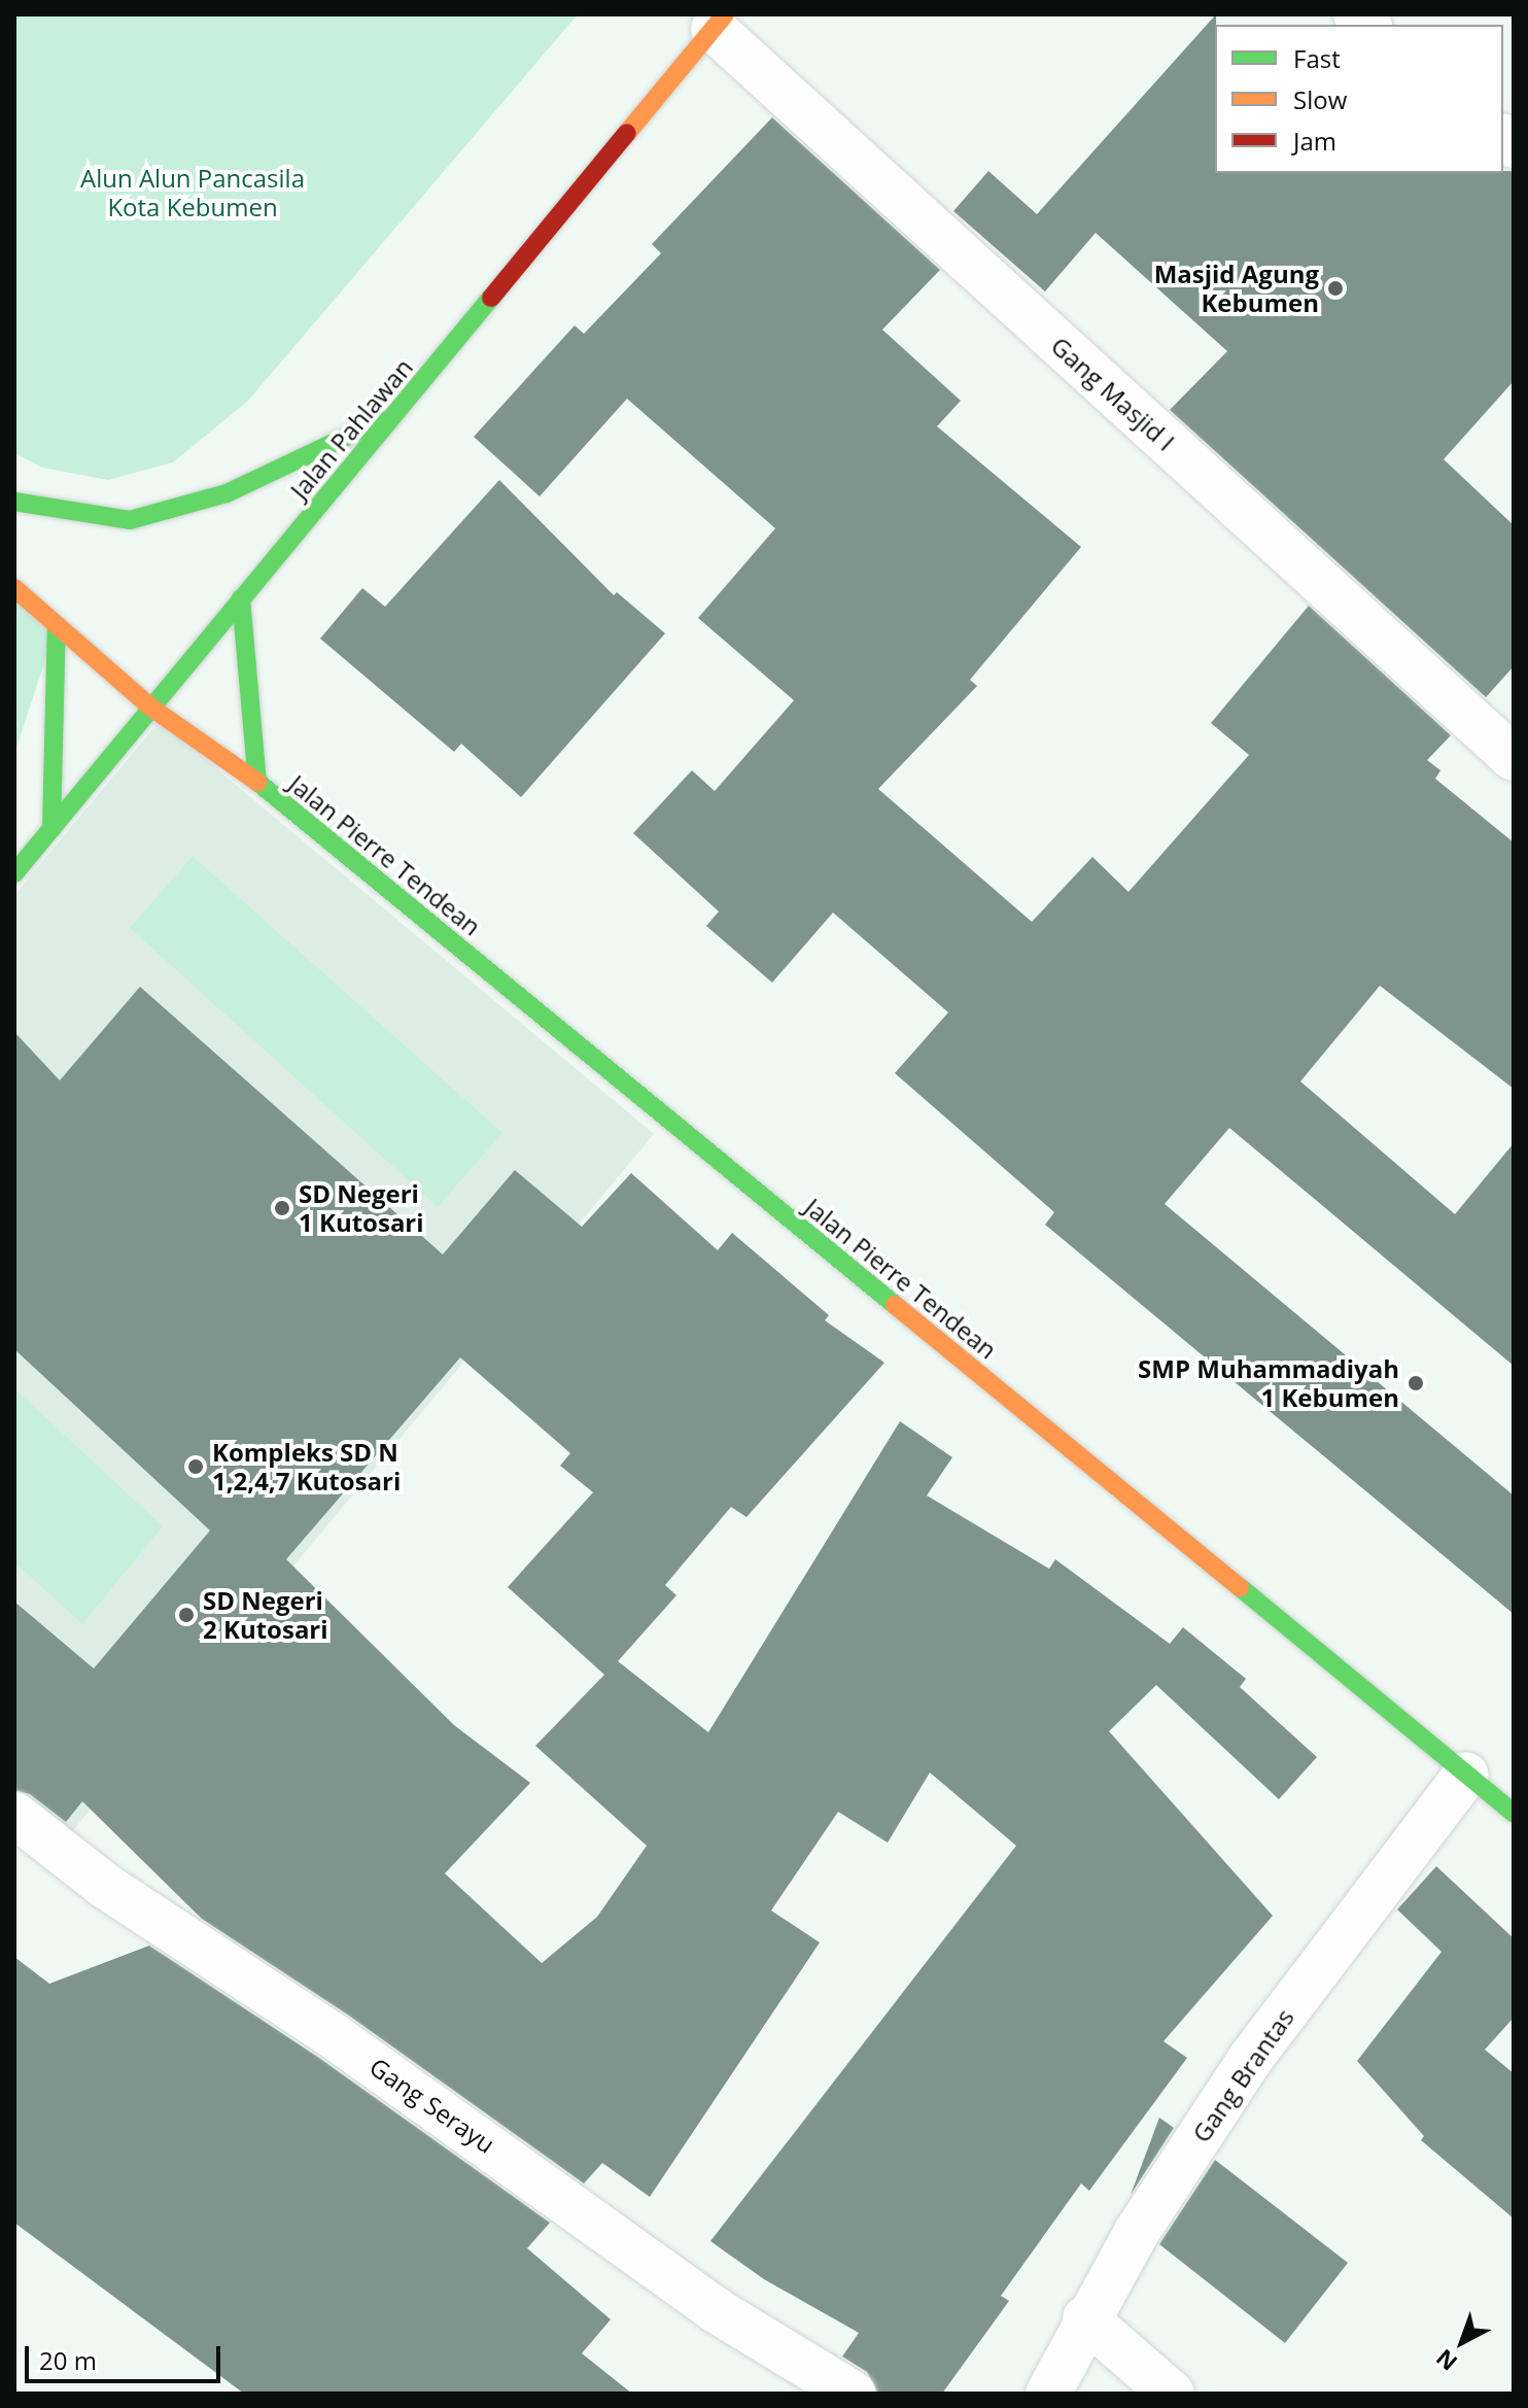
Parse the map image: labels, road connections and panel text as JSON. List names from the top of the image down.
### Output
{
  "streets": {
    "main road": ["Jalan Pahlawan", "Jalan Pierre Tendean"],
    "street": ["Gang Masjid I", "Gang Brantas", "Gang Serayu"]
  },
  "crossings": [
    ["Gang Masjid I", "Jalan Pahlawan"],
    ["Jalan Pahlawan", "Jalan Pierre Tendean"],
    ["Jalan Pierre Tendean", "Gang Brantas"]
  ],
  "parks": ["Alun Alun Pancasila Kota Kebumen"],
  "places": [
    "Masjid Agung Kebumen",
    "SD Negeri 1 Kutosari",
    "SMP Muhammadiyah 1 Kebumen",
    "Kompleks SD N 1,2,4,7 Kutosari",
    "SD Negeri 2 Kutosari"
  ],
  "legend": ["Fast", "Slow", "Jam"],
  "scale_bar": "20 m",
  "north": "bottom left"
}
